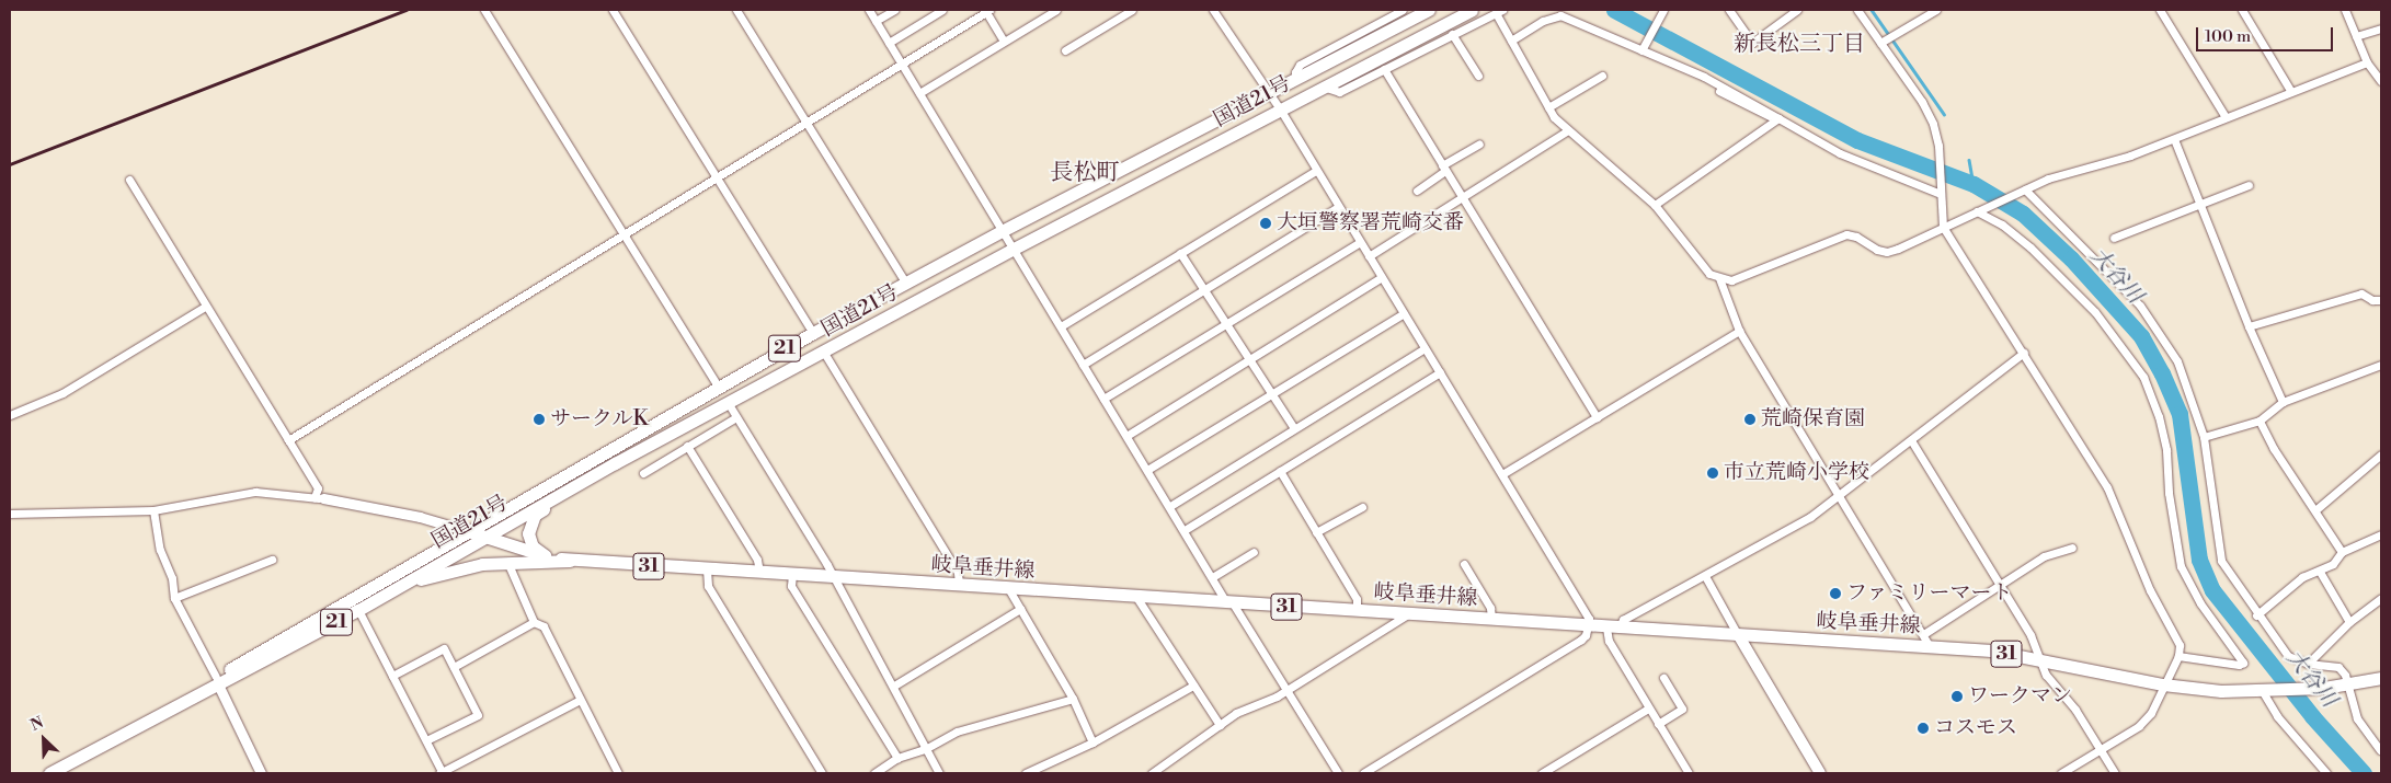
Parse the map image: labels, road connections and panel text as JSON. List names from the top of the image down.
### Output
{
  "streets": {
    "main road": [
      "国道21号",
      "21",
      "31",
      "岐阜垂井線"
    ]
  },
  "crossings": [
    ["国道21号", "21"],
    ["国道21号", "岐阜垂井線"],
    ["21", "岐阜垂井線"]
  ],
  "districts": ["新長松三丁目", "長松町"],
  "water": ["大谷川"],
  "places": [
    "大垣警察署荒崎交番",
    "サークルK",
    "荒崎保育園",
    "市立荒崎小学校",
    "ファミリーマート",
    "ワークマン",
    "コスモス"
  ],
  "scale_bar": "100 m",
  "north": "top left"
}
